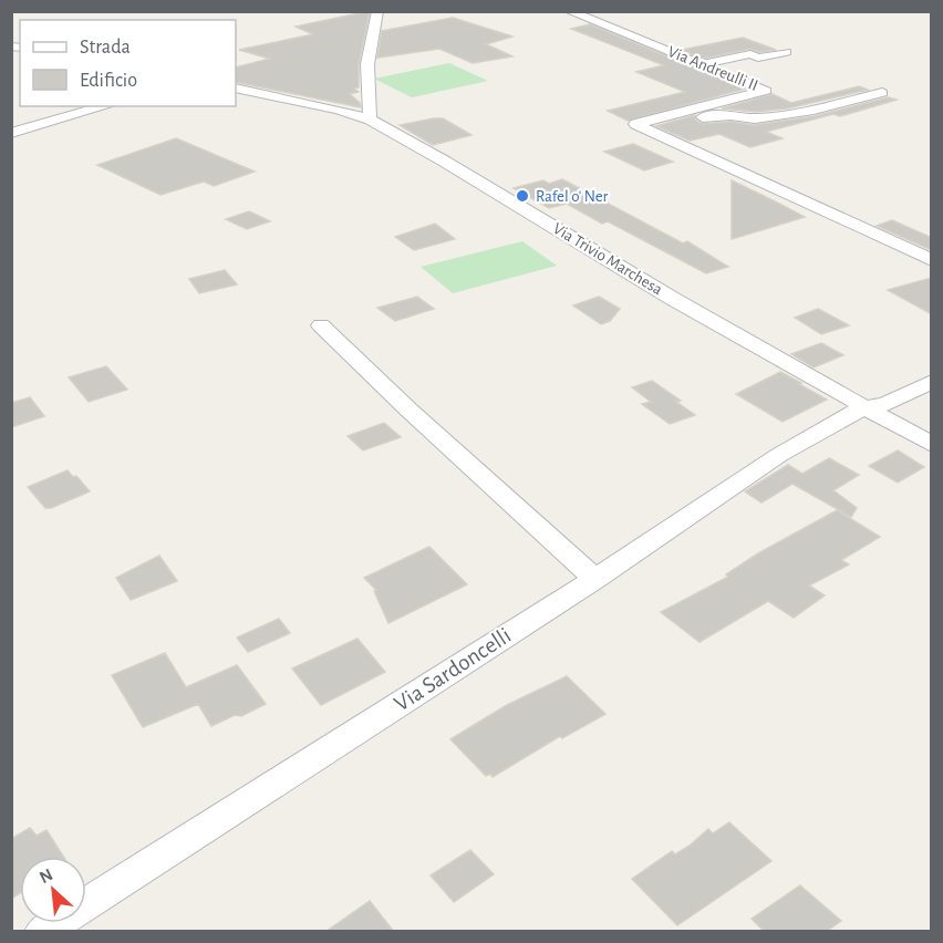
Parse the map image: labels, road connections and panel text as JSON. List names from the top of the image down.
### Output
{
  "streets": {
    "street": ["Via Andreulli II", "Via Trivio Marchesa", "Via Sardoncelli"]
  },
  "crossings": [
    ["Via Trivio Marchesa", "Via Sardoncelli"]
  ],
  "places": ["Rafel o' Ner"],
  "legend": ["Strada", "Edificio"],
  "north": "top left"
}
